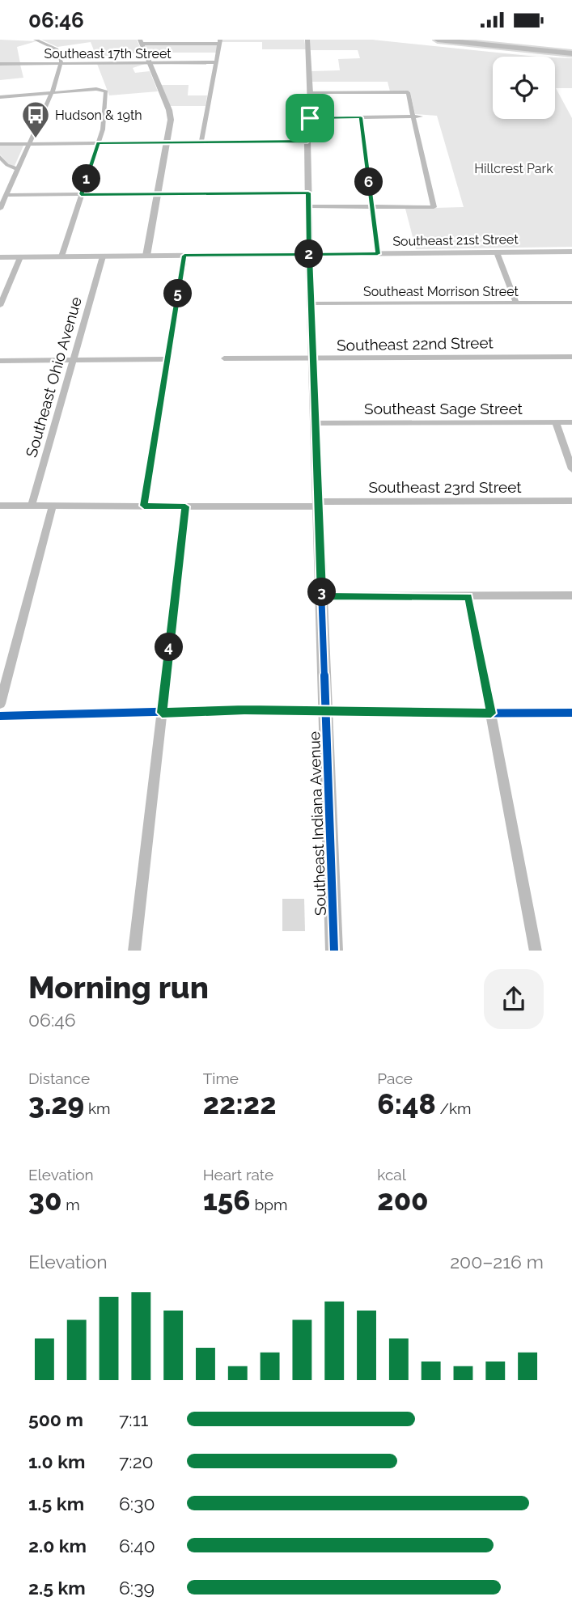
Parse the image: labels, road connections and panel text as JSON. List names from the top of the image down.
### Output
{
  "streets": {
    "main road": ["Southeast 21st Street"],
    "street": [
      "Southeast 17th Street",
      "Southeast Morrison Street",
      "Southeast 22nd Street",
      "Southeast Ohio Avenue",
      "Southeast Sage Street",
      "Southeast 23rd Street",
      "Southeast Indiana Avenue"
    ]
  },
  "crossings": [
    ["Southeast 21st Street", "Southeast Ohio Avenue"],
    ["Southeast 21st Street", "Southeast Indiana Avenue"],
    ["Southeast Morrison Street", "Southeast Indiana Avenue"],
    ["Southeast 22nd Street", "Southeast Indiana Avenue"],
    ["Southeast Ohio Avenue", "Southeast 23rd Street"],
    ["Southeast Sage Street", "Southeast Indiana Avenue"],
    ["Southeast 23rd Street", "Southeast Indiana Avenue"]
  ],
  "parks": ["Hillcrest Park"],
  "places": {
    "bus stop": ["Hudson & 19th"]
  },
  "page": {
    "status": "06:46",
    "pins": [
      "1",
      "6",
      "2",
      "5",
      "3",
      "4"
    ],
    "heading": ["Morning run", "06:46"],
    "stats": [
      ["Distance", "3.29 km"],
      ["Time", "22:22"],
      ["Pace", "6:48 /km"],
      ["Elevation", "30 m"],
      ["Heart rate", "156 bpm"],
      ["kcal", "200"]
    ],
    "chart": ["Elevation", "200–216 m"],
    "list": [
      {
        "name": "500 m",
        "note": "7:11"
      },
      {
        "name": "1.0 km",
        "note": "7:20"
      },
      {
        "name": "1.5 km",
        "note": "6:30"
      },
      {
        "name": "2.0 km",
        "note": "6:40"
      },
      {
        "name": "2.5 km",
        "note": "6:39"
      }
    ]
  }
}
